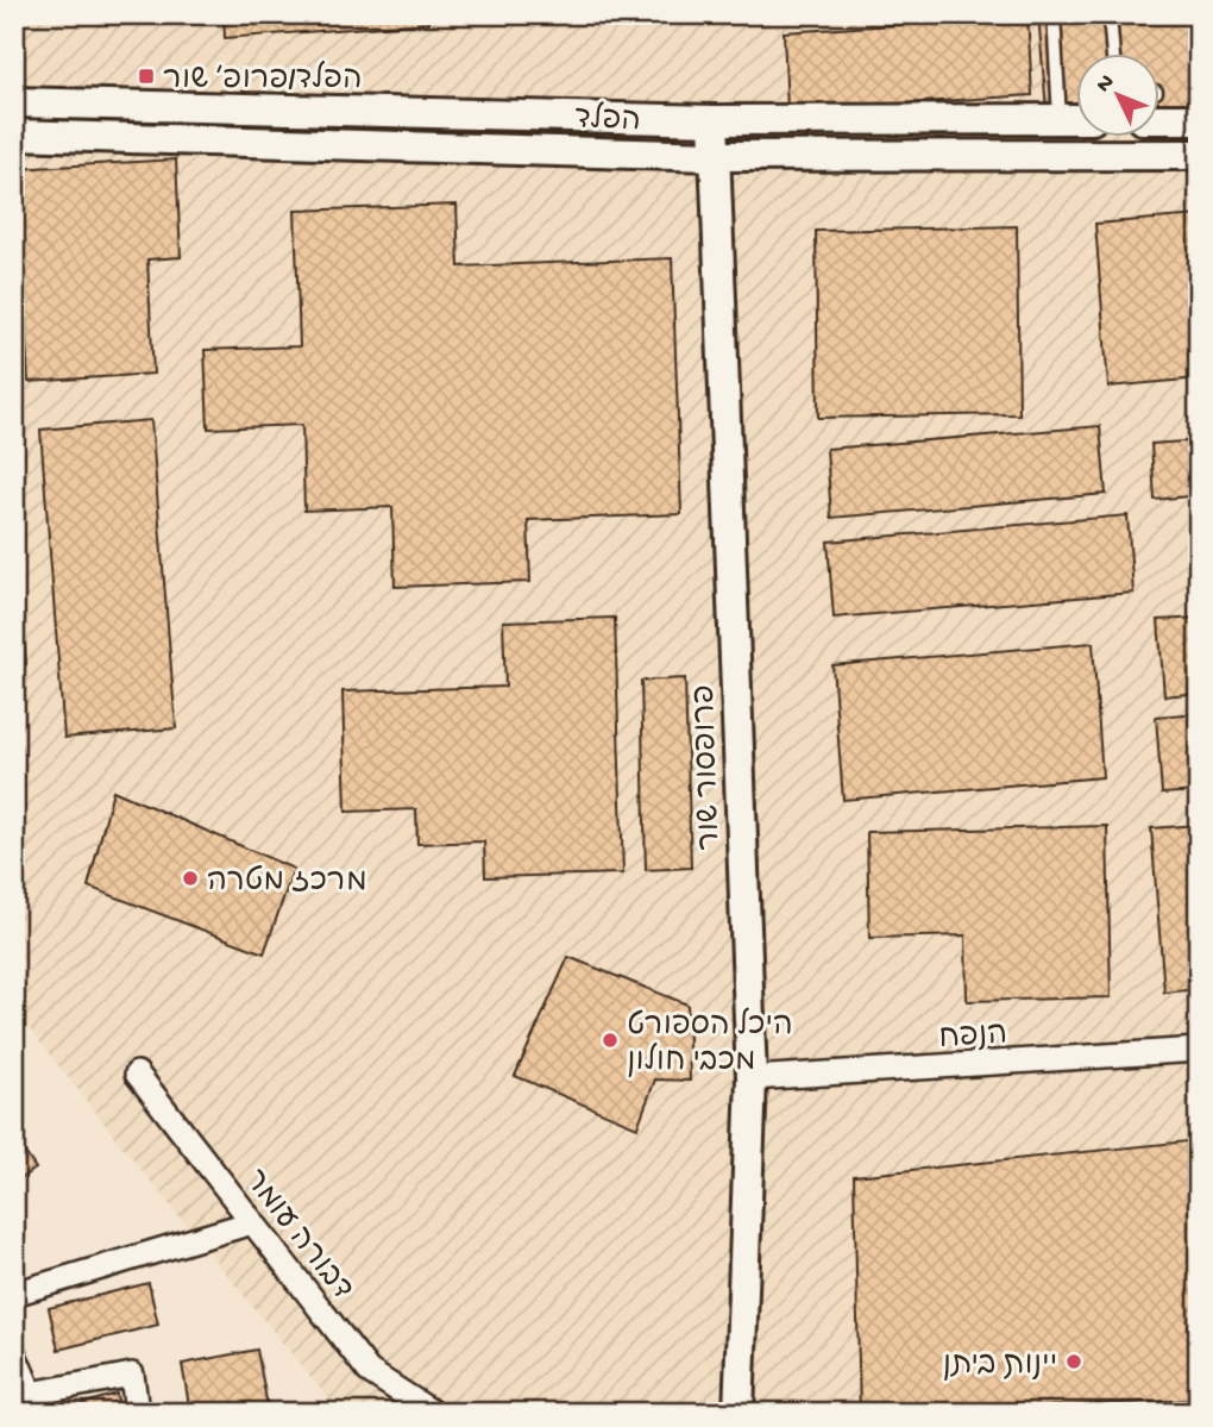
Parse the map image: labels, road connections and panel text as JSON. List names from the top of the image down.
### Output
{
  "streets": {
    "street": [
      "הפלד",
      "פרופסור שור",
      "הנפח",
      "דבורה עומר"
    ]
  },
  "crossings": [
    ["הפלד", "פרופסור שור"],
    ["פרופסור שור", "הנפח"]
  ],
  "places": {
    "transit": ["הפלד/פרופ׳ שור"],
    "other": ["מרכז מטרה", "היכל הספורט מכבי חולון", "יינות ביתן"]
  },
  "north": "top left"
}
